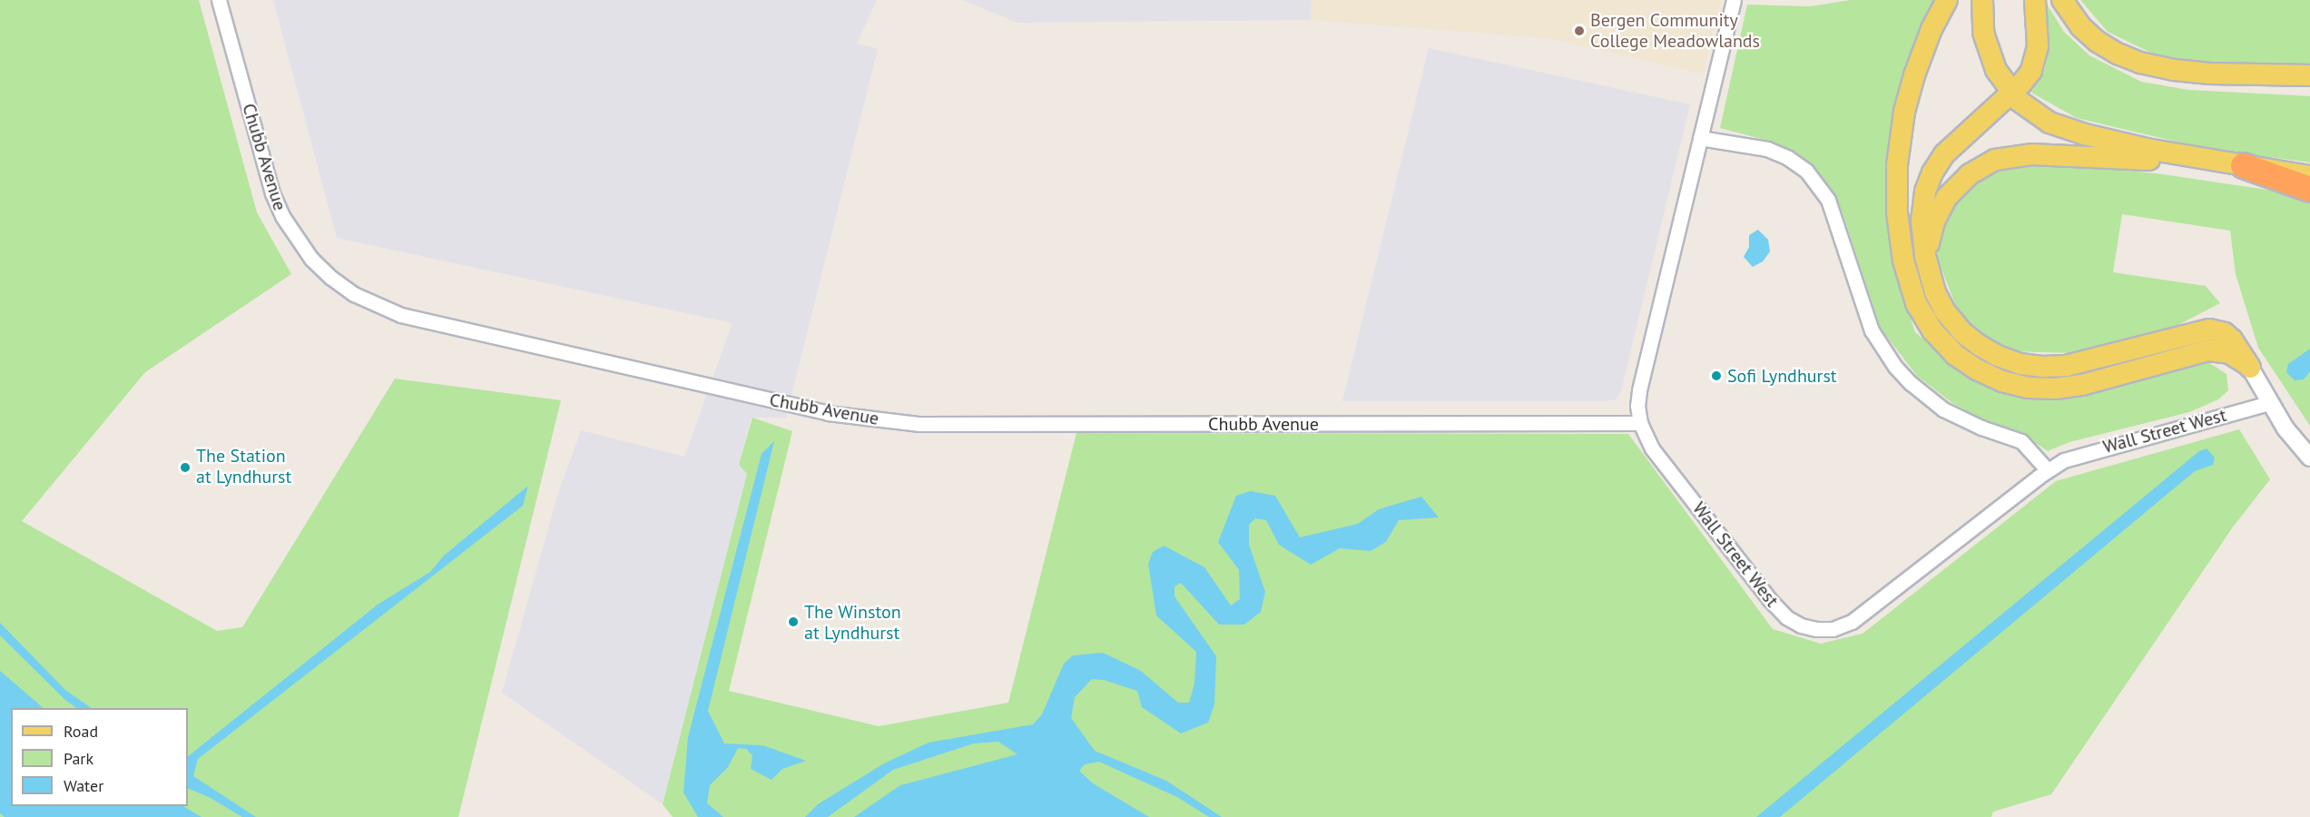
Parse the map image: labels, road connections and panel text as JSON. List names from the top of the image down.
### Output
{
  "streets": {
    "street": ["Chubb Avenue", "Wall Street West"]
  },
  "crossings": [
    ["Chubb Avenue", "Wall Street West"]
  ],
  "places": [
    "Bergen Community College Meadowlands",
    "Sofi Lyndhurst",
    "The Station at Lyndhurst",
    "The Winston at Lyndhurst"
  ],
  "legend": ["Road", "Park", "Water"]
}
